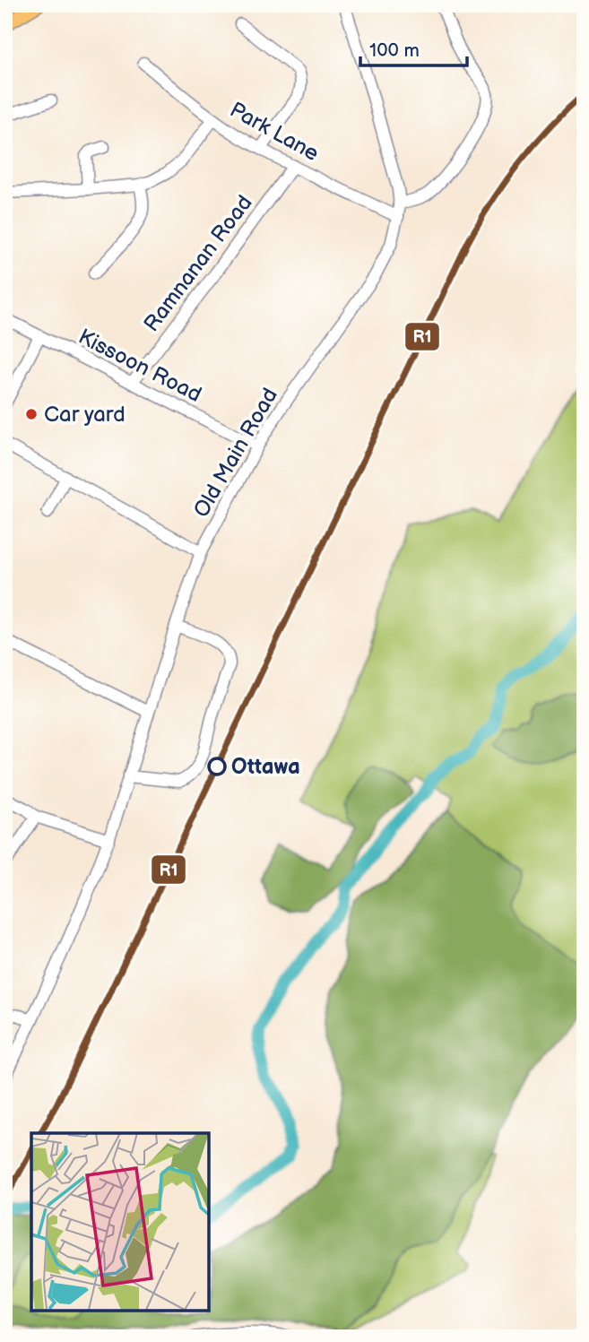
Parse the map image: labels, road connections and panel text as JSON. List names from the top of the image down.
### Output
{
  "streets": {
    "street": [
      "Park Lane",
      "Ramnanan Road",
      "Kissoon Road",
      "Old Main Road"
    ]
  },
  "crossings": [
    ["Park Lane", "Ramnanan Road"],
    ["Park Lane", "Old Main Road"],
    ["Ramnanan Road", "Kissoon Road"],
    ["Kissoon Road", "Old Main Road"]
  ],
  "places": ["Car yard", "Ottawa"],
  "lines": ["transit line R1"],
  "scale_bar": "100 m"
}
